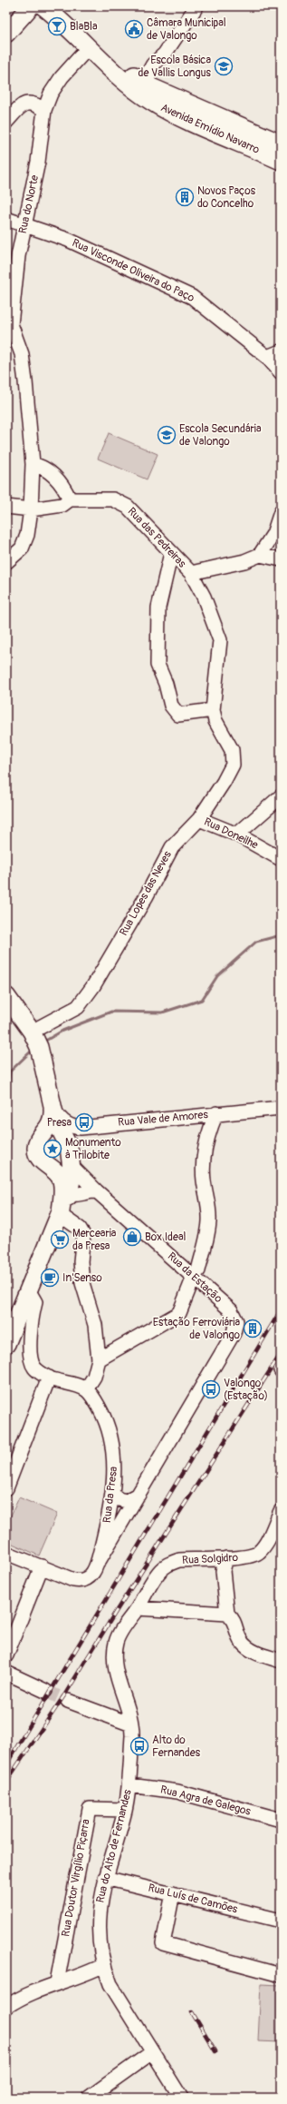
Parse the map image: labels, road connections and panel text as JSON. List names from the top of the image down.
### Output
{
  "streets": {
    "main road": ["Avenida Emídio Navarro"],
    "street": [
      "Rua do Norte",
      "Rua Visconde Oliveira do Paço",
      "Rua das Pedreiras",
      "Rua Doneilhe",
      "Rua Lopes das Neves",
      "Rua Vale de Amores",
      "Rua da Estação",
      "Rua da Presa",
      "Rua Solgidro",
      "Rua Agra de Galegos",
      "Rua do Alto de Fernandes",
      "Rua Doutor Virgílio Piçarra",
      "Rua Luís de Camões"
    ]
  },
  "crossings": [
    ["Avenida Emídio Navarro", "Rua do Norte"],
    ["Rua do Norte", "Rua Visconde Oliveira do Paço"],
    ["Rua do Norte", "Rua das Pedreiras"],
    ["Rua das Pedreiras", "Rua Lopes das Neves"],
    ["Rua Doneilhe", "Rua Lopes das Neves"],
    ["Rua Vale de Amores", "Rua da Estação"],
    ["Rua da Estação", "Rua da Presa"],
    ["Rua Solgidro", "Rua do Alto de Fernandes"],
    ["Rua Agra de Galegos", "Rua do Alto de Fernandes"],
    ["Rua do Alto de Fernandes", "Rua Doutor Virgílio Piçarra"],
    ["Rua do Alto de Fernandes", "Rua Luís de Camões"]
  ],
  "places": {
    "bar": ["BlaBla"],
    "public building": ["Câmara Municipal de Valongo"],
    "school or university": ["Escola Básica de Vallis Longus", "Escola Secundária de Valongo"],
    "building": ["Novos Paços do Concelho", "Estação Ferroviária de Valongo"],
    "bus stop": ["Presa", "Valongo (Estação)", "Alto do Fernandes"],
    "place": ["Monumento à Trilobite"],
    "shop": ["Box Ideal"],
    "supermarket": ["Mercearia da Presa"],
    "cafe": ["In'Senso"]
  }
}
